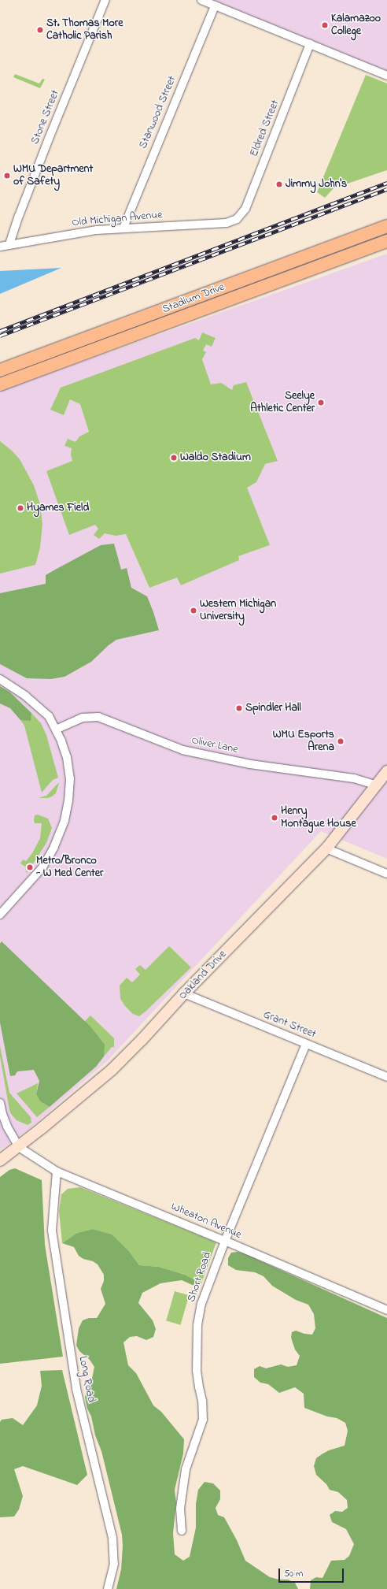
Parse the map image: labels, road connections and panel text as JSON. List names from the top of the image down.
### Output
{
  "streets": {
    "main road": ["Stadium Drive", "Oakland Drive"],
    "street": [
      "Stanwood Street",
      "Stone Street",
      "Eldred Street",
      "Old Michigan Avenue",
      "Oliver Lane",
      "Grant Street",
      "Wheaton Avenue",
      "Short Road",
      "Long Road"
    ]
  },
  "crossings": [
    ["Stanwood Street", "Old Michigan Avenue"],
    ["Stone Street", "Old Michigan Avenue"],
    ["Eldred Street", "Old Michigan Avenue"],
    ["Oliver Lane", "Oakland Drive"],
    ["Oakland Drive", "Grant Street"],
    ["Oakland Drive", "Wheaton Avenue"],
    ["Grant Street", "Short Road"],
    ["Wheaton Avenue", "Short Road"],
    ["Wheaton Avenue", "Long Road"]
  ],
  "places": [
    "Kalamazoo College",
    "St. Thomas More Catholic Parish",
    "WMU Department of Safety",
    "Jimmy John's",
    "Seelye Athletic Center",
    "Waldo Stadium",
    "Hyames Field",
    "Western Michigan University",
    "Spindler Hall",
    "WMU Esports Arena",
    "Henry Montague House",
    "Metro/Bronco - W Med Center"
  ],
  "scale_bar": "50 m"
}
